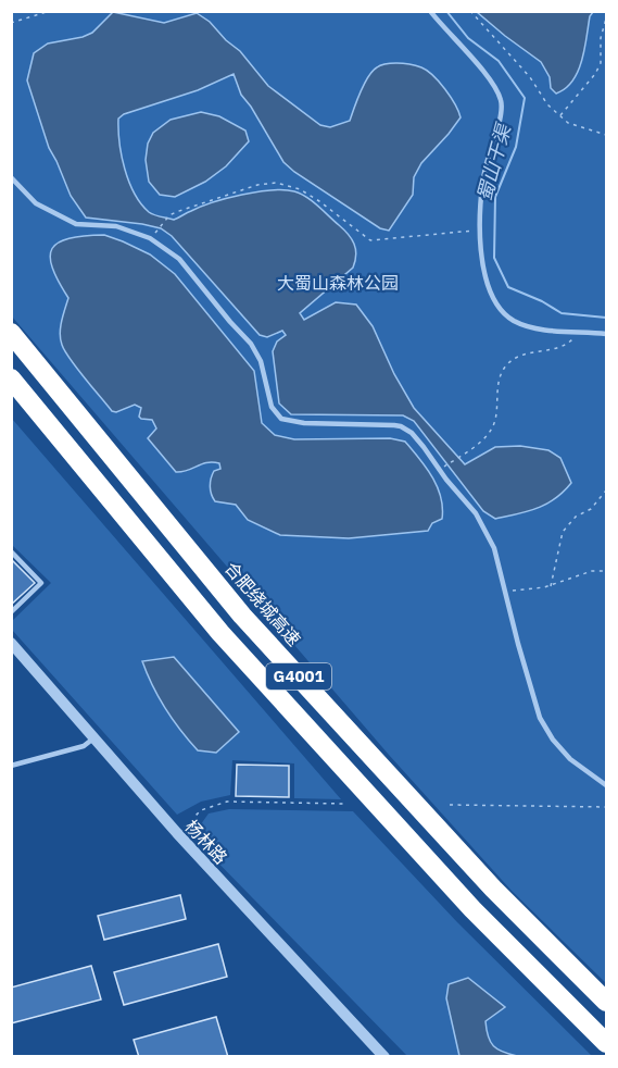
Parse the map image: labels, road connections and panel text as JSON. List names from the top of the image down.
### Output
{
  "streets": {
    "highway": ["合肥绕城高速", "G4001"],
    "street": ["杨林路"]
  },
  "water": ["蜀山干渠"],
  "parks": ["大蜀山森林公园"]
}
